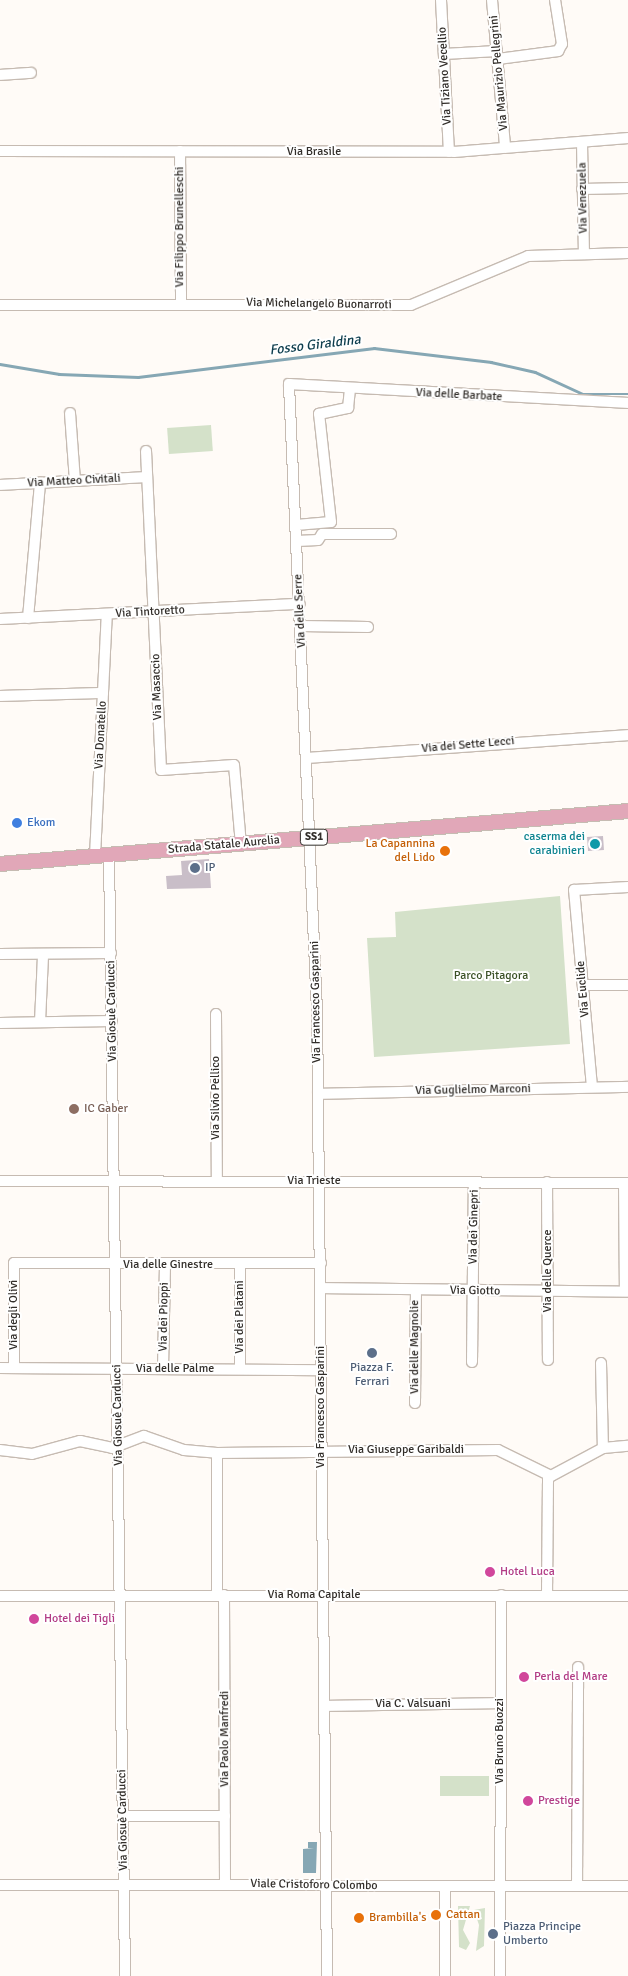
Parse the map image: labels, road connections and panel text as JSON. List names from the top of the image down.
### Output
{
  "streets": {
    "main road": ["SS1", "Strada Statale Aurelia"],
    "street": [
      "Via Maurizio Pellegrini",
      "Via Tiziano Vecellio",
      "Via Brasile",
      "Via Venezuela",
      "Via Filippo Brunelleschi",
      "Via Michelangelo Buonarroti",
      "Via delle Barbate",
      "Via Matteo Civitali",
      "Via delle Serre",
      "Via Tintoretto",
      "Via Masaccio",
      "Via Donatello",
      "Via dei Sette Lecci",
      "Via Euclide",
      "Via Francesco Gasparini",
      "Via Giosuè Carducci",
      "Via Guglielmo Marconi",
      "Via Silvio Pellico",
      "Via Trieste",
      "Via dei Ginepri",
      "Via delle Ginestre",
      "Via delle Querce",
      "Via Giotto",
      "Via degli Olivi",
      "Via dei Pioppi",
      "Via dei Platani",
      "Via delle Magnolie",
      "Via delle Palme",
      "Via Giuseppe Garibaldi",
      "Via Roma Capitale",
      "Via C. Valsuani",
      "Via Paolo Manfredi",
      "Via Bruno Buozzi",
      "Viale Cristoforo Colombo"
    ]
  },
  "crossings": [
    ["Via Maurizio Pellegrini", "Via Brasile"],
    ["Via Tiziano Vecellio", "Via Brasile"],
    ["Via Brasile", "Via Venezuela"],
    ["Via Brasile", "Via Filippo Brunelleschi"],
    ["Via Venezuela", "Via Michelangelo Buonarroti"],
    ["Via Filippo Brunelleschi", "Via Michelangelo Buonarroti"],
    ["Via delle Barbate", "Via delle Serre"],
    ["Via Matteo Civitali", "Via Masaccio"],
    ["Via delle Serre", "Via Tintoretto"],
    ["Via delle Serre", "Via dei Sette Lecci"],
    ["Via delle Serre", "Strada Statale Aurelia"],
    ["Via delle Serre", "Via Francesco Gasparini"],
    ["Via Tintoretto", "Via Masaccio"],
    ["Via Tintoretto", "Via Donatello"],
    ["Via Masaccio", "Strada Statale Aurelia"],
    ["Via Donatello", "Strada Statale Aurelia"],
    ["Strada Statale Aurelia", "Via Francesco Gasparini"],
    ["Strada Statale Aurelia", "Via Giosuè Carducci"],
    ["Via Euclide", "Via Guglielmo Marconi"],
    ["Via Francesco Gasparini", "Via Guglielmo Marconi"],
    ["Via Francesco Gasparini", "Via Trieste"],
    ["Via Francesco Gasparini", "Via delle Ginestre"],
    ["Via Francesco Gasparini", "Via Giotto"],
    ["Via Francesco Gasparini", "Via delle Palme"],
    ["Via Francesco Gasparini", "Via Giuseppe Garibaldi"],
    ["Via Francesco Gasparini", "Via Roma Capitale"],
    ["Via Francesco Gasparini", "Via C. Valsuani"],
    ["Via Francesco Gasparini", "Viale Cristoforo Colombo"],
    ["Via Giosuè Carducci", "Via Trieste"],
    ["Via Giosuè Carducci", "Via delle Ginestre"],
    ["Via Giosuè Carducci", "Via delle Palme"],
    ["Via Giosuè Carducci", "Via Giuseppe Garibaldi"],
    ["Via Giosuè Carducci", "Via Roma Capitale"],
    ["Via Giosuè Carducci", "Viale Cristoforo Colombo"],
    ["Via Silvio Pellico", "Via Trieste"],
    ["Via Trieste", "Via dei Ginepri"],
    ["Via Trieste", "Via delle Querce"],
    ["Via dei Ginepri", "Via Giotto"],
    ["Via delle Ginestre", "Via degli Olivi"],
    ["Via delle Ginestre", "Via dei Pioppi"],
    ["Via delle Ginestre", "Via dei Platani"],
    ["Via delle Querce", "Via Giotto"],
    ["Via Giotto", "Via delle Magnolie"],
    ["Via degli Olivi", "Via delle Palme"],
    ["Via dei Pioppi", "Via delle Palme"],
    ["Via dei Platani", "Via delle Palme"],
    ["Via Giuseppe Garibaldi", "Via Paolo Manfredi"],
    ["Via Roma Capitale", "Via Paolo Manfredi"],
    ["Via Roma Capitale", "Via Bruno Buozzi"],
    ["Via C. Valsuani", "Via Bruno Buozzi"],
    ["Via Paolo Manfredi", "Viale Cristoforo Colombo"],
    ["Via Bruno Buozzi", "Viale Cristoforo Colombo"]
  ],
  "water": ["Fosso Giraldina"],
  "parks": ["Parco Pitagora"],
  "places": [
    "Ekom",
    "caserma dei carabinieri",
    "La Capannina del Lido",
    "IP",
    "IC Gaber",
    "Piazza F. Ferrari",
    "Hotel Luca",
    "Hotel dei Tigli",
    "Perla del Mare",
    "Prestige",
    "Cattan",
    "Brambilla's",
    "Piazza Principe Umberto"
  ]
}
